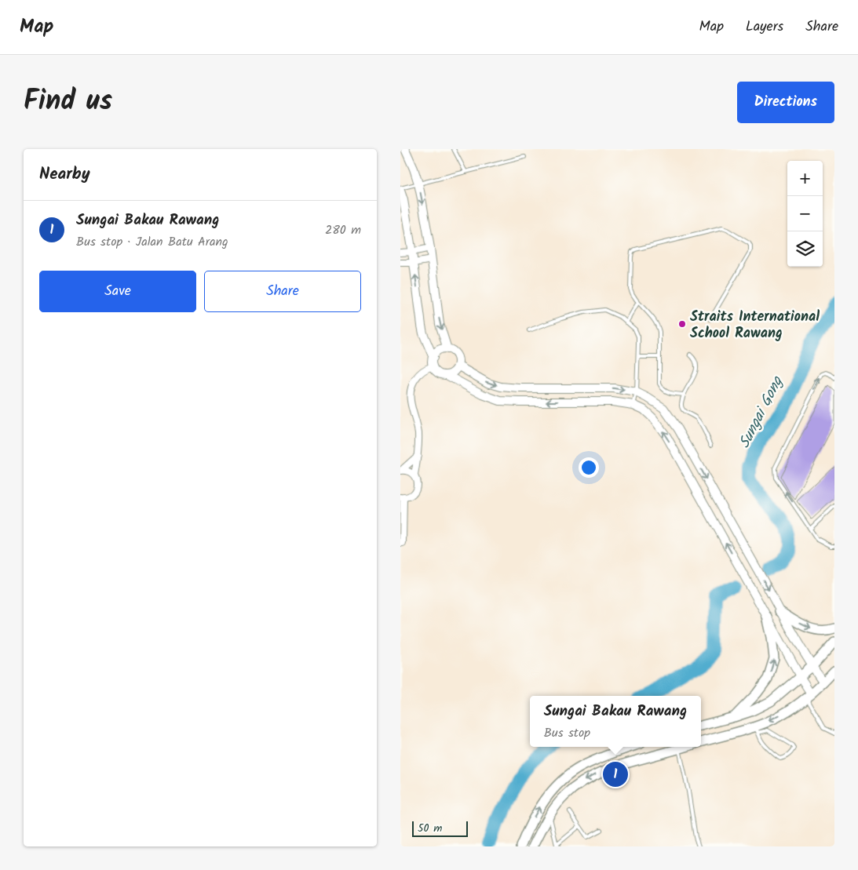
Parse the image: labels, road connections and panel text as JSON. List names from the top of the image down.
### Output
{
  "water": ["Sungai Gong"],
  "places": ["Straits International School Rawang"],
  "scale_bar": "50 m",
  "page": {
    "header": "Map",
    "nav": ["Map", "Layers", "Share"],
    "title": "Find us",
    "buttons": [
      "Directions",
      ["Save", "Share"]
    ],
    "heading": "Nearby",
    "map_buttons": ["+", "−"],
    "list": [
      {
        "mark": "1",
        "name": "Sungai Bakau Rawang",
        "note": "Bus stop · Jalan Batu Arang",
        "value": "280 m"
      }
    ],
    "popup": ["Sungai Bakau Rawang", "Bus stop"],
    "pins": "1",
    "scale": "50 m"
  }
}
